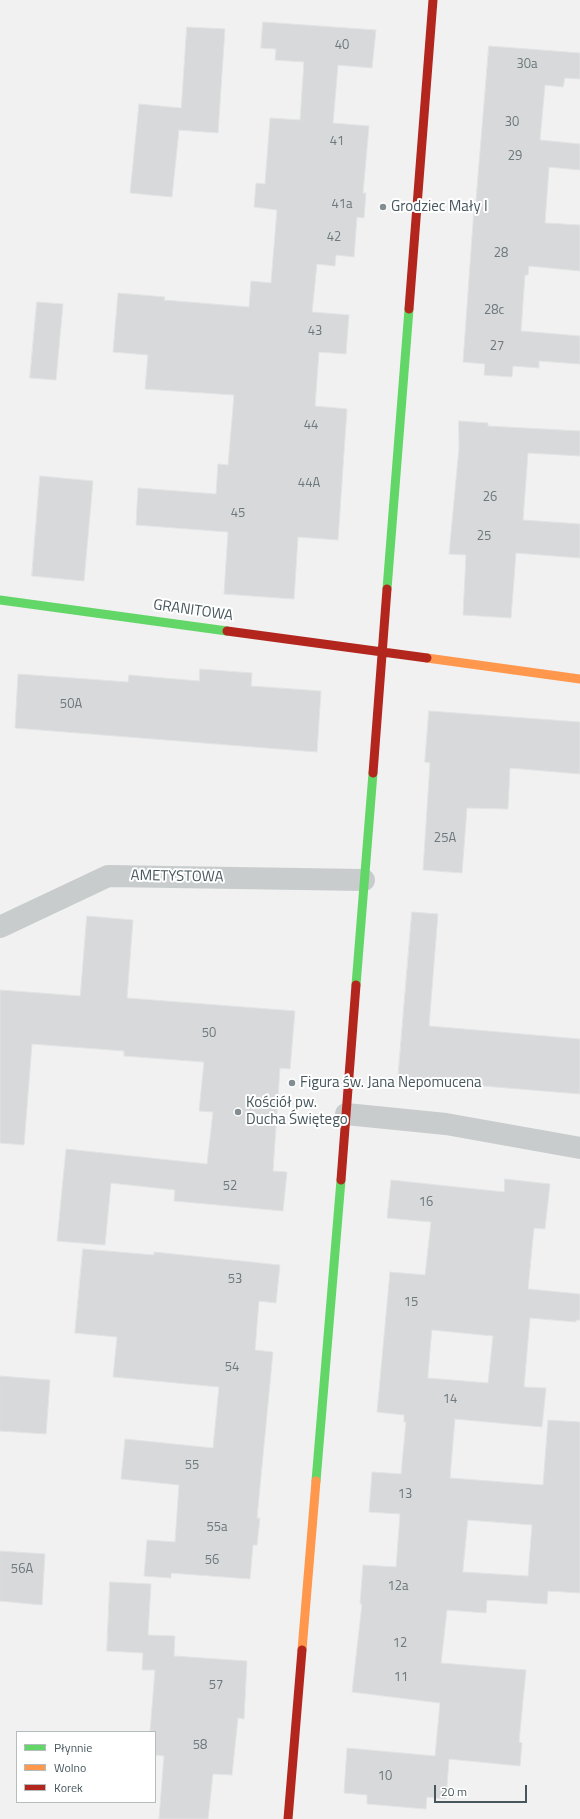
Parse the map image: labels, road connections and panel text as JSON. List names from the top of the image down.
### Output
{
  "streets": {
    "main road": ["GRANITOWA"],
    "street": ["AMETYSTOWA"]
  },
  "places": ["Grodziec Mały I", "Figura św. Jana Nepomucena", "Kościół pw. Ducha Świętego"],
  "house_numbers": [
    "40",
    "30a",
    "30",
    "41",
    "29",
    "41a",
    "42",
    "28",
    "28c",
    "43",
    "27",
    "44",
    "44A",
    "26",
    "45",
    "25",
    "50A",
    "25A",
    "50",
    "52",
    "16",
    "53",
    "15",
    "54",
    "14",
    "55",
    "13",
    "55a",
    "56",
    "56A",
    "12a",
    "12",
    "11",
    "57",
    "58",
    "10"
  ],
  "legend": ["Płynnie", "Wolno", "Korek"],
  "scale_bar": "20 m"
}
